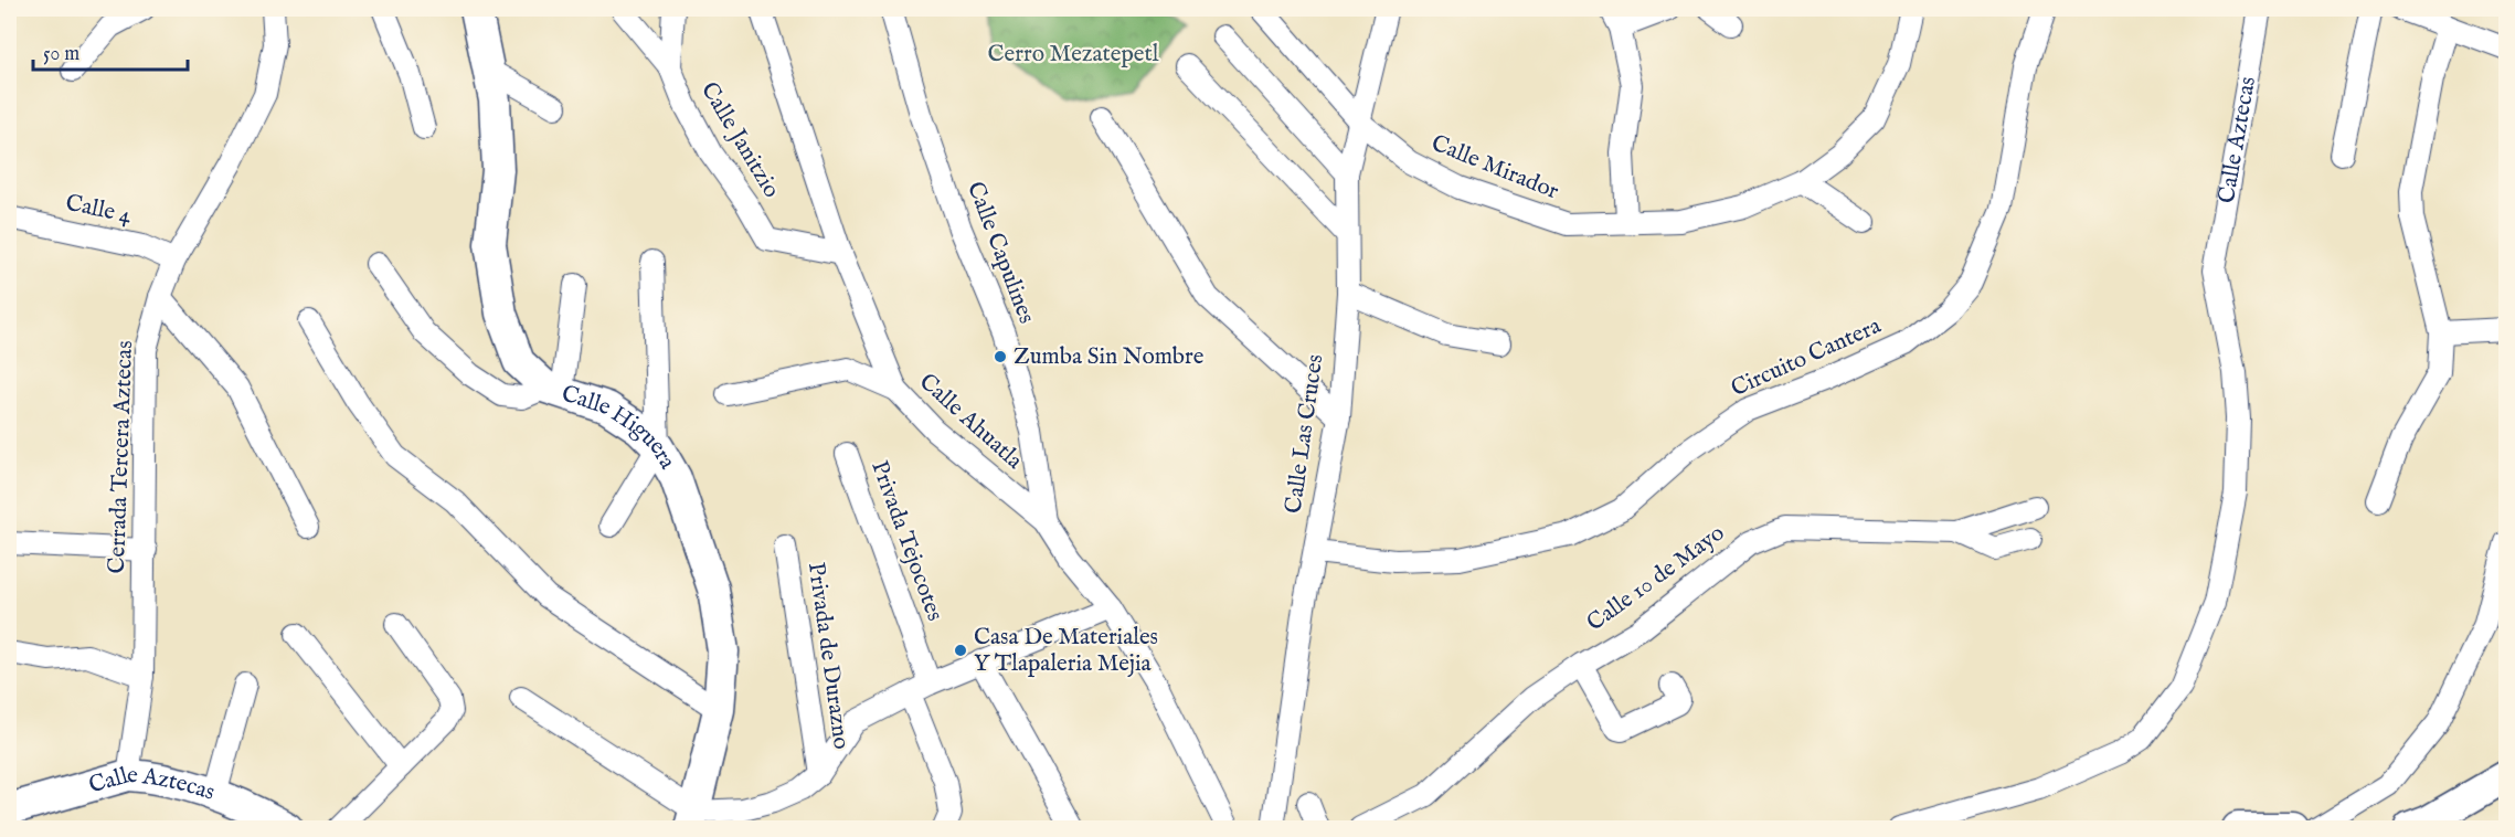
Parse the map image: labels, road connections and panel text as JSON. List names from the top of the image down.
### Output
{
  "streets": {
    "street": [
      "Calle Janitzio",
      "Calle Aztecas",
      "Calle Mirador",
      "Calle 4",
      "Calle Capulines",
      "Circuito Cantera",
      "Calle Ahuatla",
      "Calle Higuera",
      "Calle Las Cruces",
      "Cerrada Tercera Aztecas",
      "Privada Tejocotes",
      "Calle 10 de Mayo",
      "Privada de Durazno"
    ]
  },
  "crossings": [
    ["Calle Janitzio", "Calle Ahuatla"],
    ["Calle Aztecas", "Cerrada Tercera Aztecas"],
    ["Calle Mirador", "Calle Las Cruces"],
    ["Calle 4", "Cerrada Tercera Aztecas"],
    ["Calle Capulines", "Calle Ahuatla"],
    ["Circuito Cantera", "Calle Las Cruces"]
  ],
  "parks": ["Cerro Mezatepetl"],
  "places": ["Zumba Sin Nombre", "Casa De Materiales Y Tlapaleria Mejia"],
  "scale_bar": "50 m"
}
